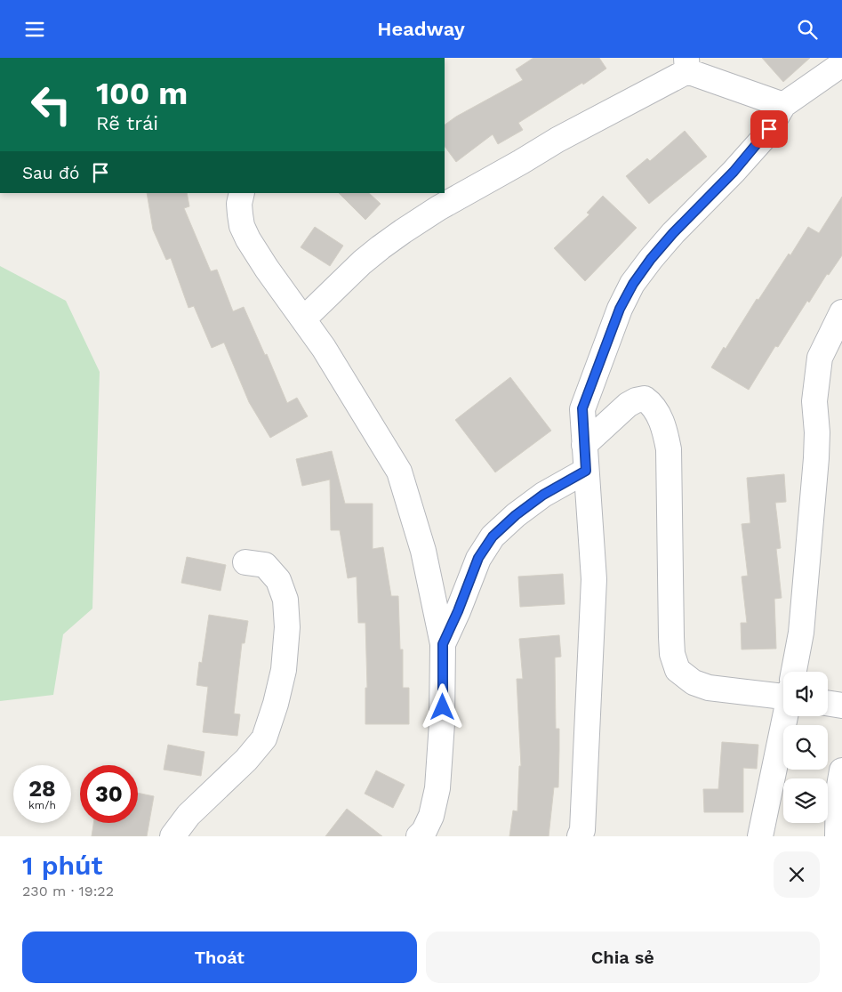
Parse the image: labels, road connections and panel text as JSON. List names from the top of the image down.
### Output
{
  "page": {
    "header": "Headway",
    "turn": ["100 m", "Rẽ trái"],
    "then": "Sau đó",
    "speed": "28 km/h",
    "limit": "30",
    "heading": ["1 phút", "230 m · 19:22"],
    "buttons": ["Thoát", "Chia sẻ"]
  }
}
